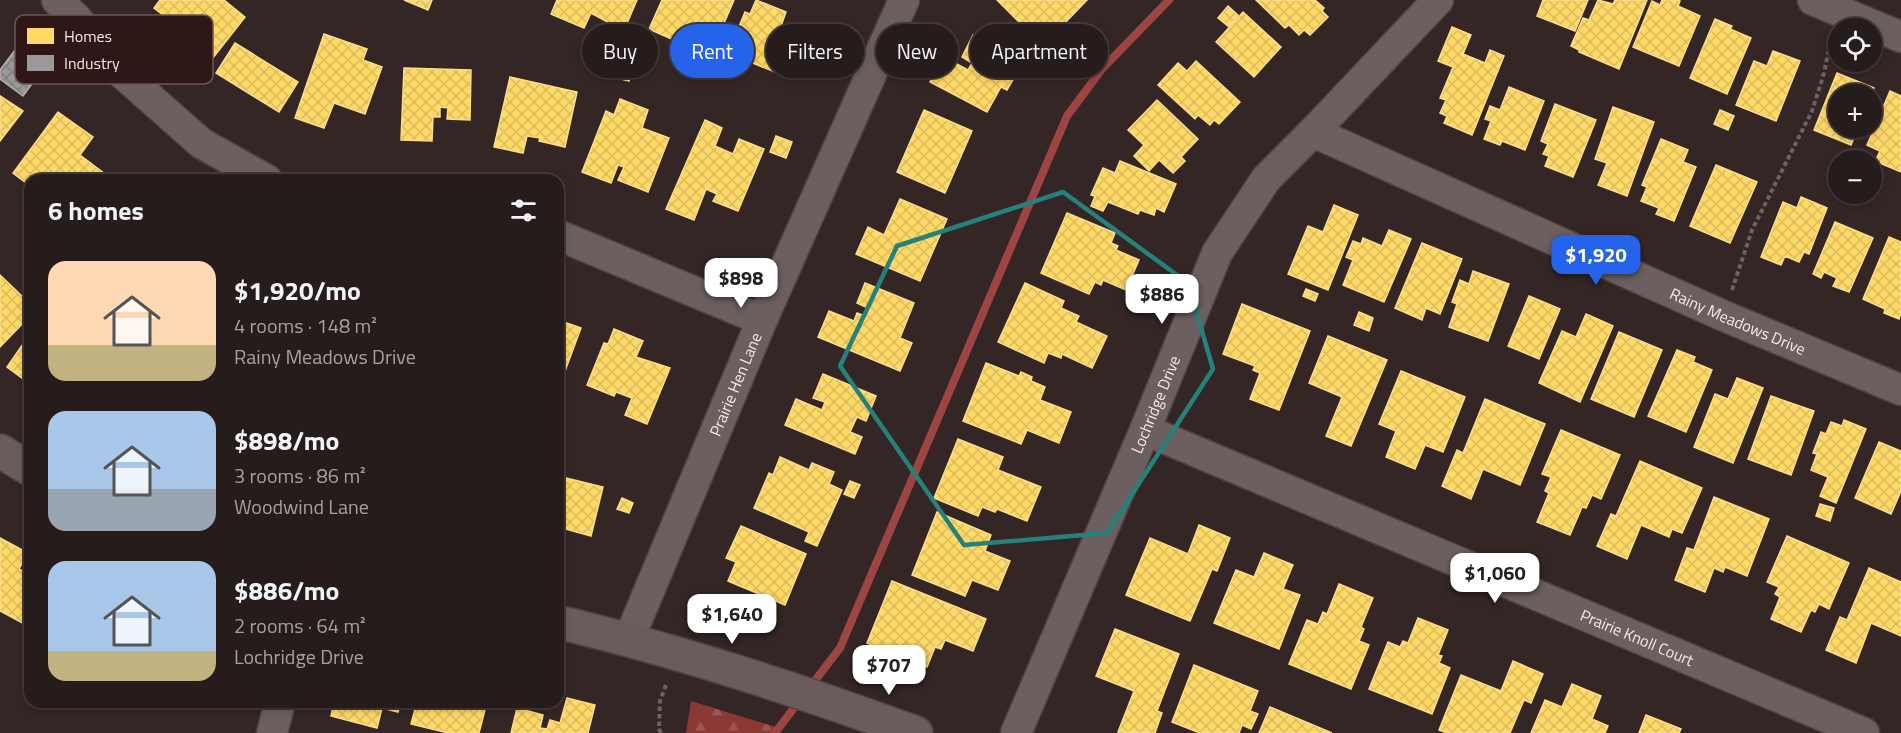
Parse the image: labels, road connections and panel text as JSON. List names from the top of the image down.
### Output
{
  "streets": {
    "street": [
      "Rainy Meadows Drive",
      "Prairie Hen Lane",
      "Lochridge Drive",
      "Prairie Knoll Court"
    ]
  },
  "crossings": [
    ["Rainy Meadows Drive", "Lochridge Drive"],
    ["Lochridge Drive", "Prairie Knoll Court"]
  ],
  "legend": ["Homes", "Industry"],
  "page": {
    "map_buttons": ["+", "−"],
    "chip": [
      "Buy",
      "Rent",
      "Filters",
      "New",
      "Apartment"
    ],
    "heading": "6 homes",
    "price": [
      "$1,920",
      "$898",
      "$886",
      "$1,060",
      "$1,640",
      "$707"
    ],
    "list": [
      {
        "name": "$1,920/mo",
        "note": "4 rooms · 148 m² · Rainy Meadows Drive"
      },
      {
        "name": "$898/mo",
        "note": "3 rooms · 86 m² · Woodwind Lane"
      },
      {
        "name": "$886/mo",
        "note": "2 rooms · 64 m² · Lochridge Drive"
      }
    ]
  }
}
